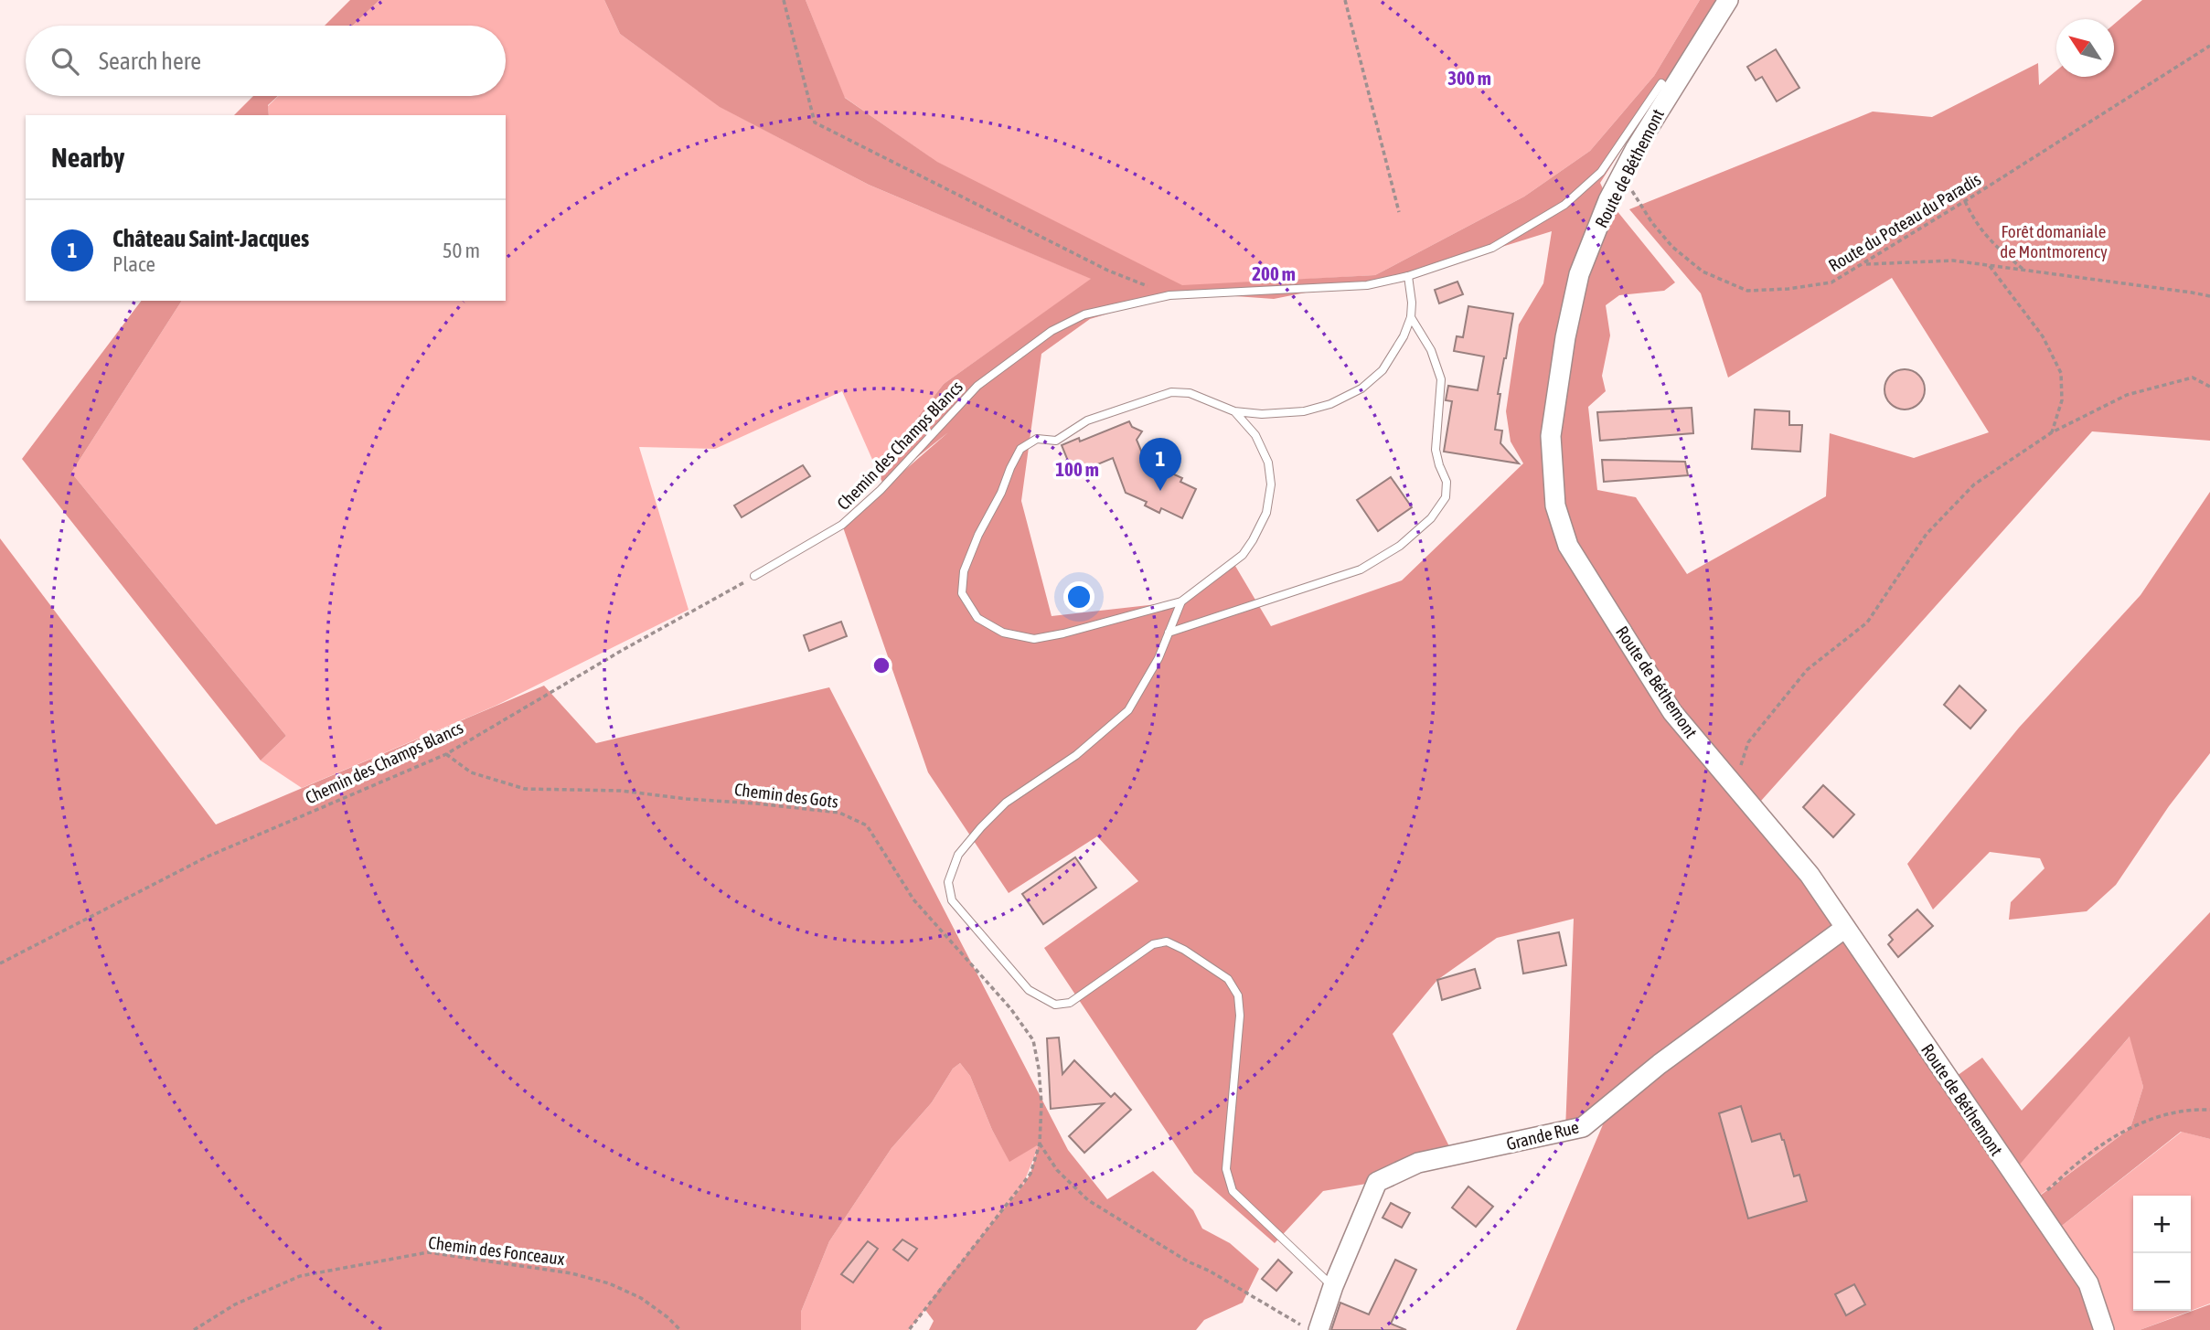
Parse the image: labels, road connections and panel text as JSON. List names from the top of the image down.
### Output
{
  "streets": {
    "street": ["Route de Béthemont", "Grande Rue"],
    "lane": ["Chemin des Champs Blancs"],
    "path": ["Route du Poteau du Paradis", "Chemin des Gots", "Chemin des Fonceaux"]
  },
  "crossings": [
    ["Route de Béthemont", "Route du Poteau du Paradis"],
    ["Route de Béthemont", "Chemin des Champs Blancs"],
    ["Route de Béthemont", "Grande Rue"],
    ["Chemin des Champs Blancs", "Chemin des Gots"]
  ],
  "parks": ["Forêt domaniale de Montmorency"],
  "north": "top left",
  "page": {
    "search": "Search here",
    "heading": "Nearby",
    "list": [
      {
        "mark": "1",
        "name": "Château Saint-Jacques",
        "note": "Place",
        "value": "50 m"
      }
    ],
    "pins": "1",
    "map_buttons": ["+", "−"]
  },
  "rings": ["300 m", "200 m", "100 m"]
}
